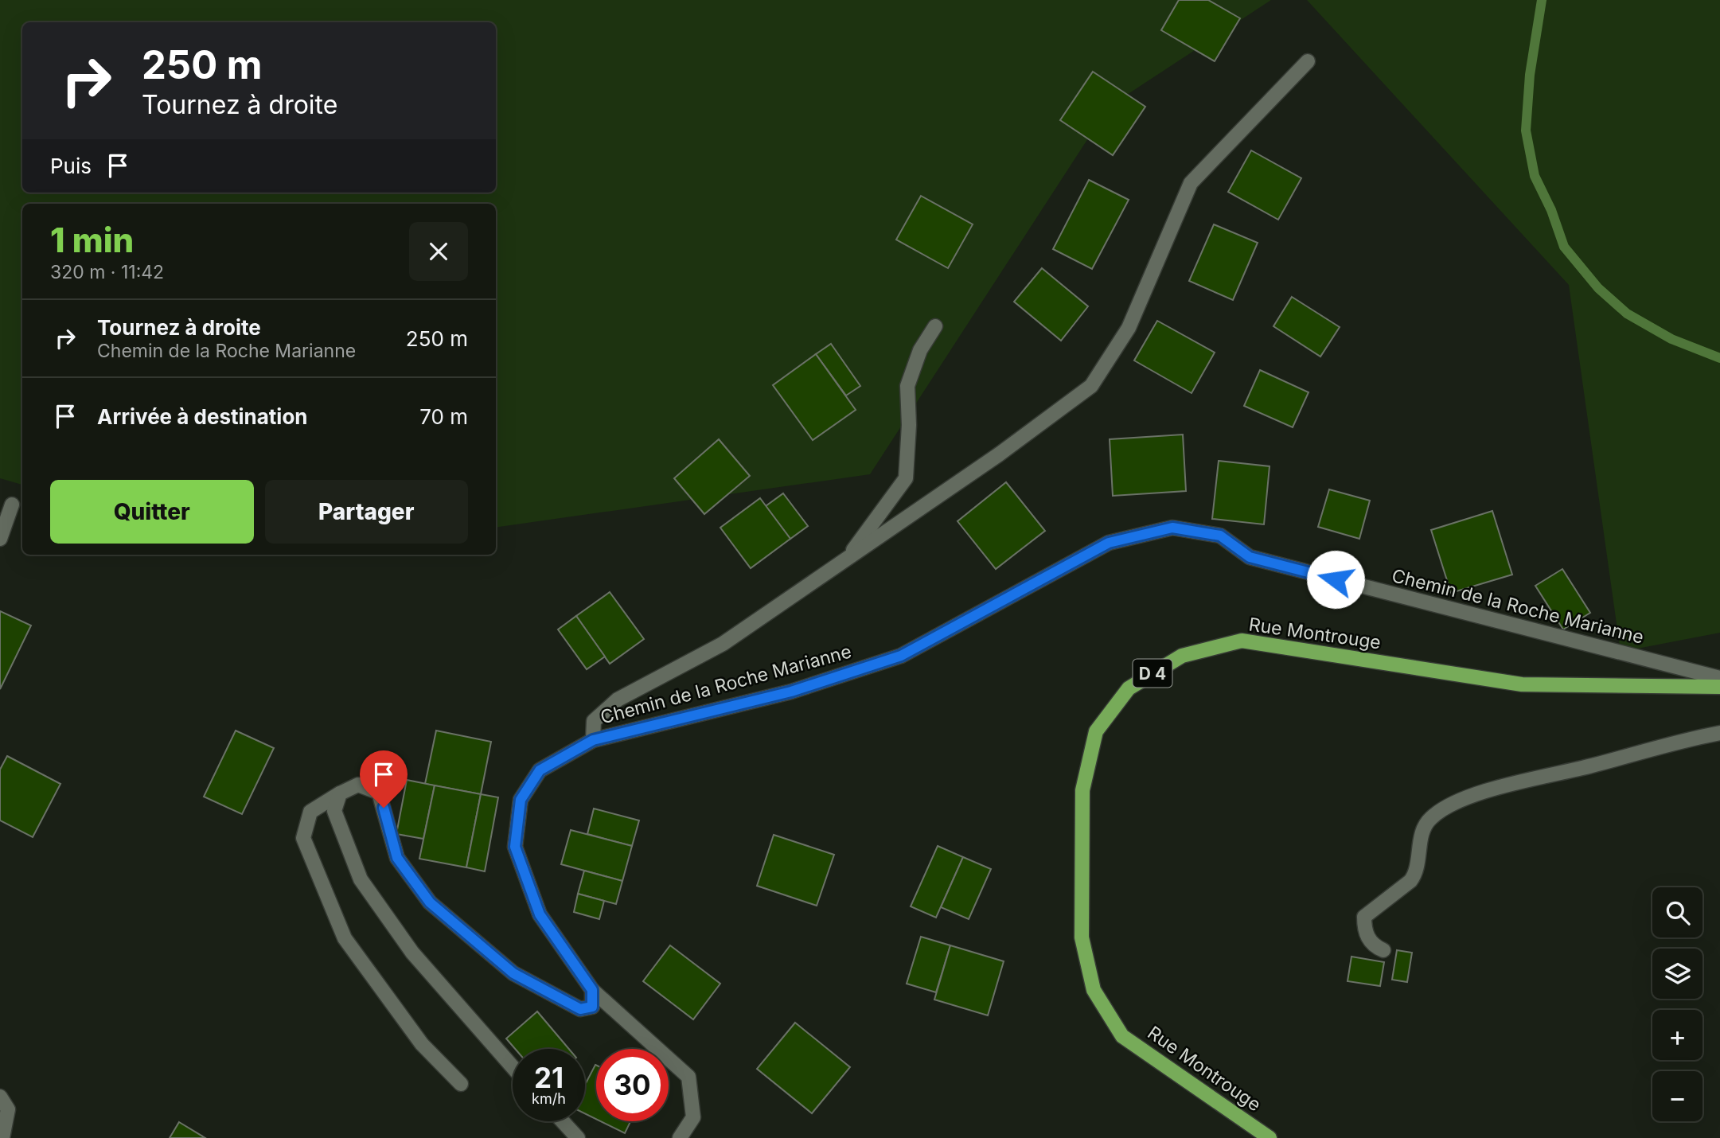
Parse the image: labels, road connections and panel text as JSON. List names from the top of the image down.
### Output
{
  "streets": {
    "main road": ["Rue Montrouge", "D 4"],
    "street": ["Chemin de la Roche Marianne"]
  },
  "page": {
    "turn": ["250 m", "Tournez à droite"],
    "then": "Puis",
    "heading": ["1 min", "320 m · 11:42"],
    "list": [
      {
        "name": "Tournez à droite",
        "note": "Chemin de la Roche Marianne",
        "value": "250 m"
      },
      {
        "name": "Arrivée à destination",
        "value": "70 m"
      }
    ],
    "buttons": ["Quitter", "Partager"],
    "map_buttons": ["+", "−"],
    "speed": "21 km/h",
    "limit": "30"
  }
}
